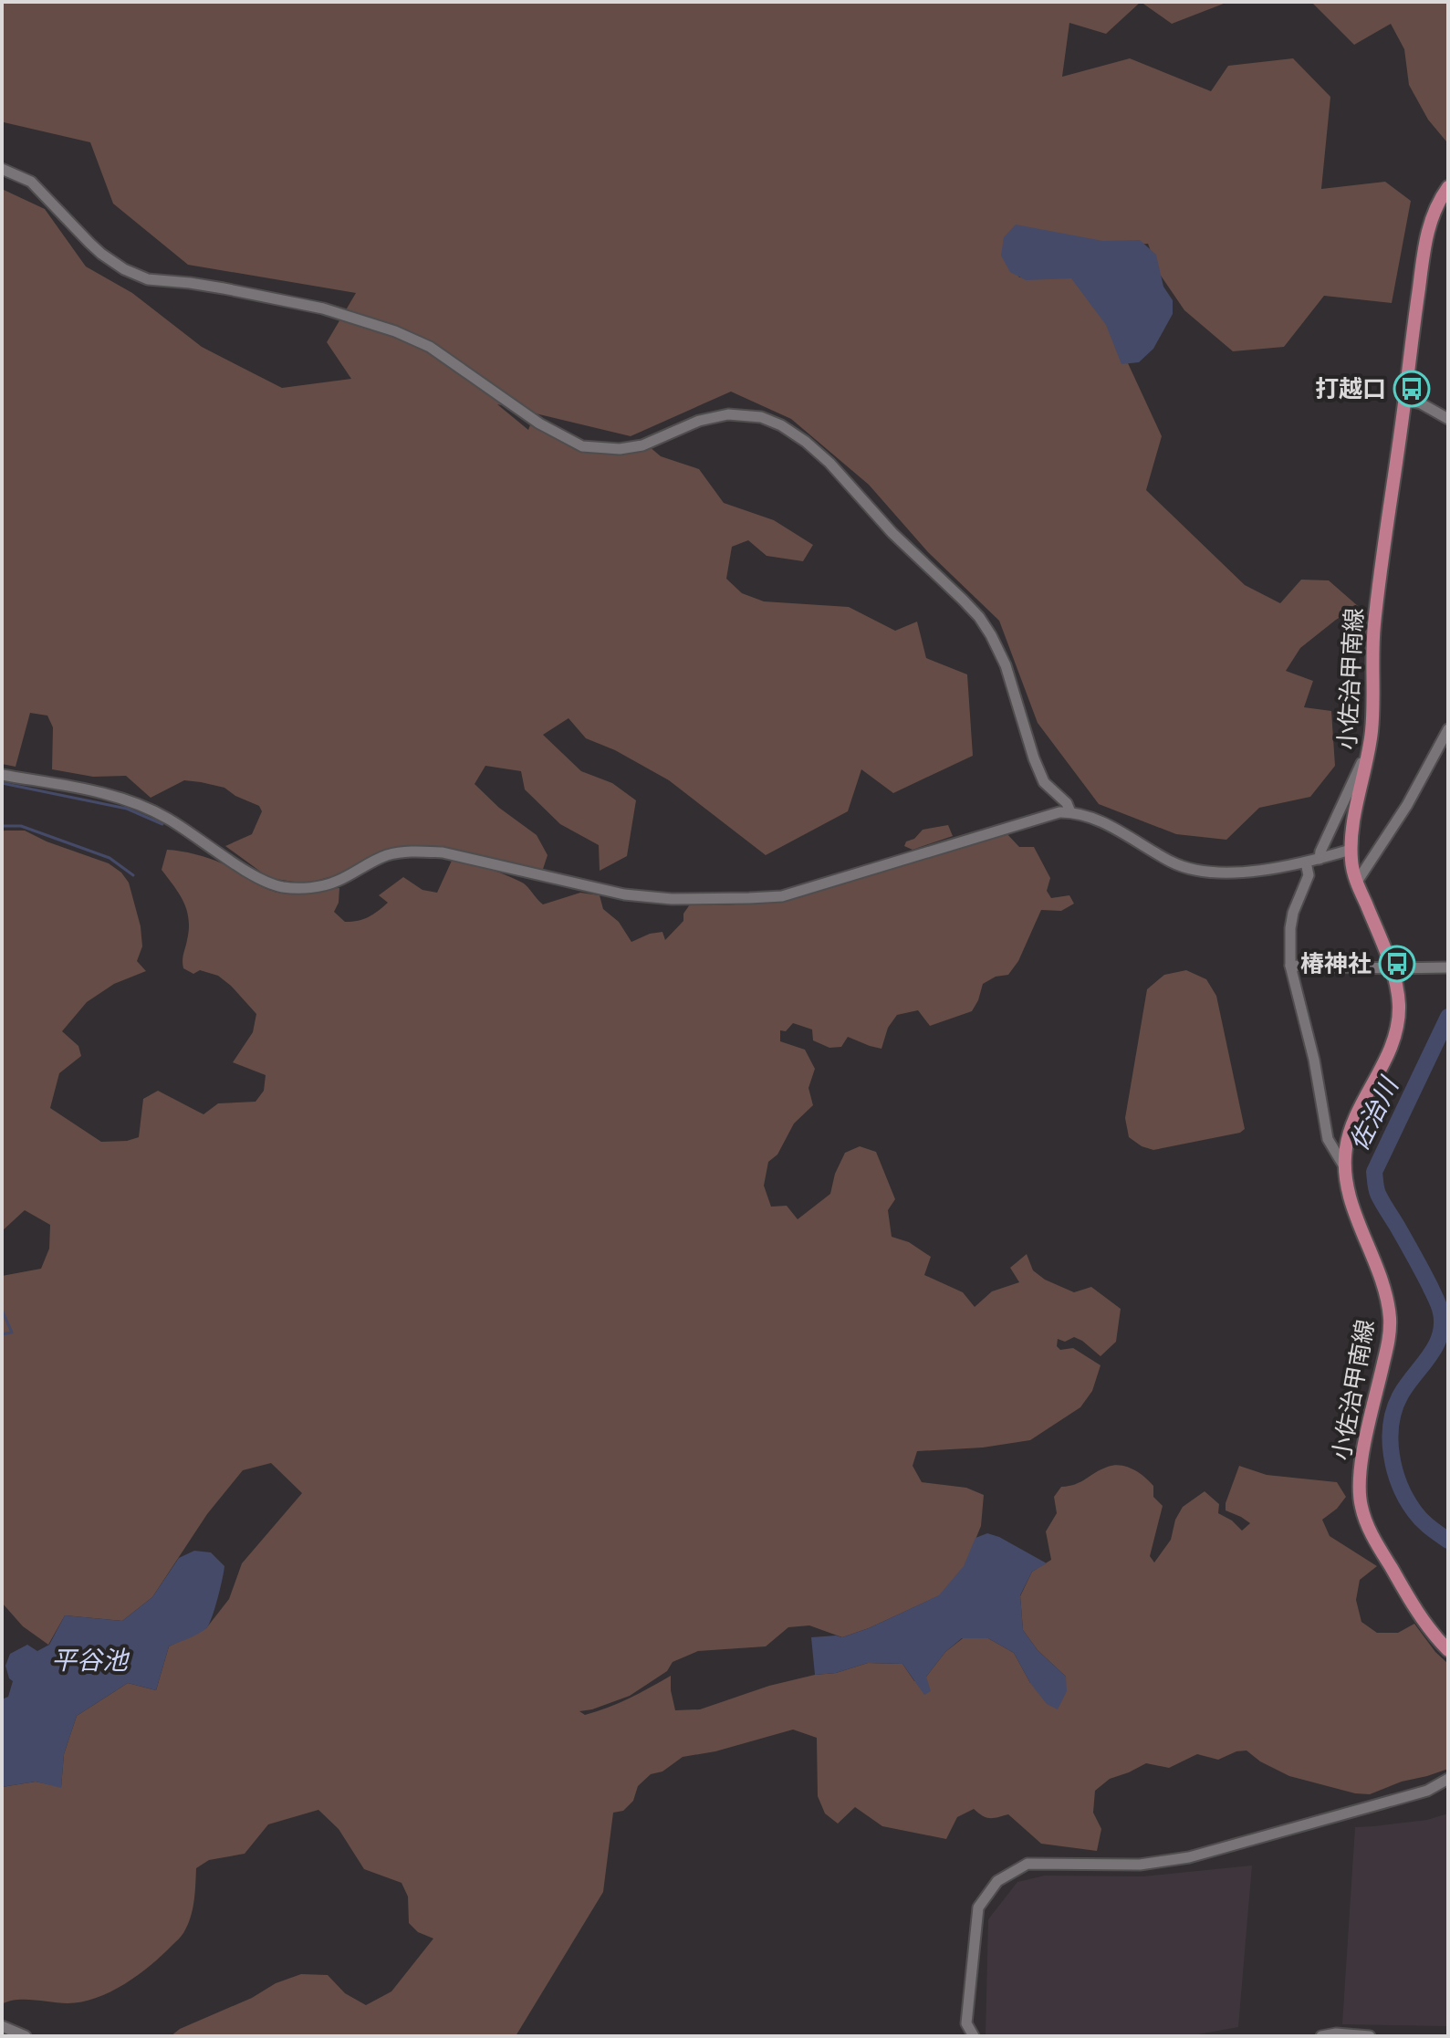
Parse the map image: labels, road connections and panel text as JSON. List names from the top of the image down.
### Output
{
  "streets": {
    "main road": ["小佐治甲南線"]
  },
  "water": ["佐治川", "平谷池"],
  "places": {
    "bus stop": ["打越口", "椿神社"]
  }
}
